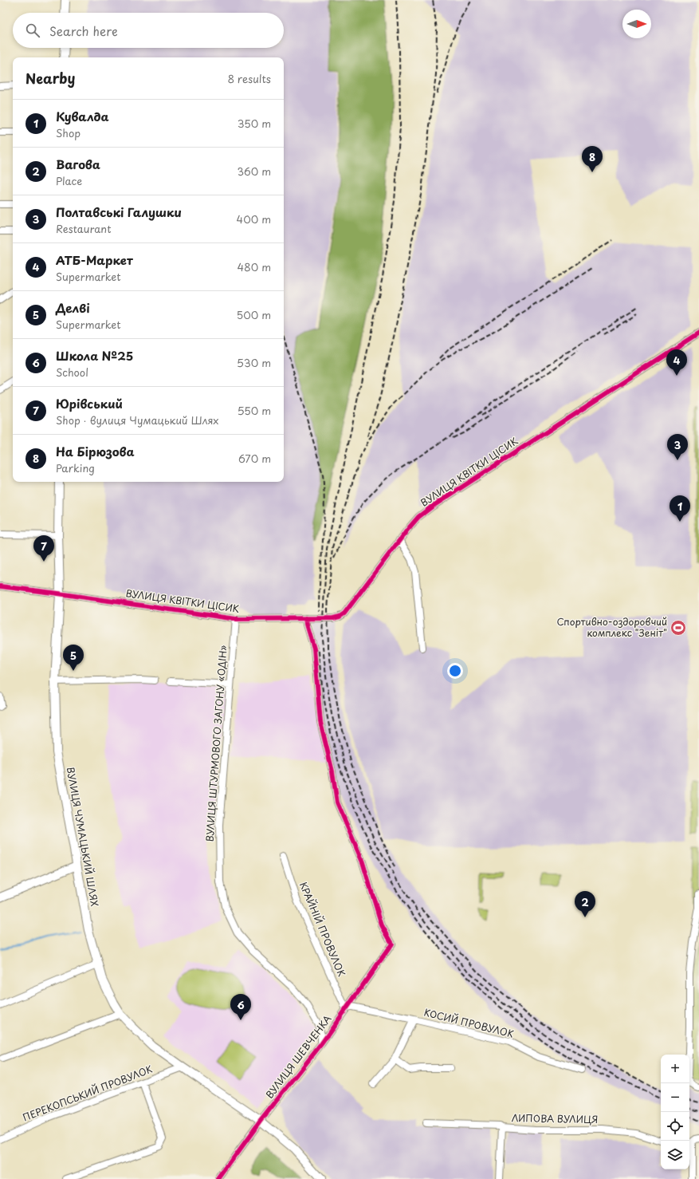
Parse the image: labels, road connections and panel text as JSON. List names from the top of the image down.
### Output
{
  "streets": {
    "main road": ["ВУЛИЦЯ ЧУМАЦЬКИЙ ШЛЯХ"],
    "street": [
      "ВУЛИЦЯ КВІТКИ ЦІСИК",
      "ВУЛИЦЯ ШТУРМОВОГО ЗАГОНУ «ОДІН»",
      "КРАЙНІЙ ПРОВУЛОК",
      "КОСИЙ ПРОВУЛОК",
      "ВУЛИЦЯ ШЕВЧЕНКА",
      "ПЕРЕКОПСЬКИЙ ПРОВУЛОК",
      "ЛИПОВА ВУЛИЦЯ"
    ]
  },
  "crossings": [
    ["ВУЛИЦЯ КВІТКИ ЦІСИК", "ВУЛИЦЯ ШТУРМОВОГО ЗАГОНУ «ОДІН»"],
    ["ВУЛИЦЯ КВІТКИ ЦІСИК", "ВУЛИЦЯ ЧУМАЦЬКИЙ ШЛЯХ"],
    ["ВУЛИЦЯ КВІТКИ ЦІСИК", "ВУЛИЦЯ ШЕВЧЕНКА"],
    ["ВУЛИЦЯ ШТУРМОВОГО ЗАГОНУ «ОДІН»", "ВУЛИЦЯ ШЕВЧЕНКА"],
    ["ВУЛИЦЯ ЧУМАЦЬКИЙ ШЛЯХ", "ВУЛИЦЯ ШЕВЧЕНКА"],
    ["ВУЛИЦЯ ЧУМАЦЬКИЙ ШЛЯХ", "ПЕРЕКОПСЬКИЙ ПРОВУЛОК"],
    ["КРАЙНІЙ ПРОВУЛОК", "КОСИЙ ПРОВУЛОК"],
    ["КРАЙНІЙ ПРОВУЛОК", "ВУЛИЦЯ ШЕВЧЕНКА"],
    ["КОСИЙ ПРОВУЛОК", "ВУЛИЦЯ ШЕВЧЕНКА"]
  ],
  "places": {
    "sports": ["Спортивно-оздоровчий комплекс \"Зеніт\""]
  },
  "north": "right",
  "page": {
    "search": "Search here",
    "heading": ["Nearby", "8 results"],
    "list": [
      {
        "mark": "1",
        "name": "Кувалда",
        "note": "Shop",
        "value": "350 m"
      },
      {
        "mark": "2",
        "name": "Вагова",
        "note": "Place",
        "value": "360 m"
      },
      {
        "mark": "3",
        "name": "Полтавські Галушки",
        "note": "Restaurant",
        "value": "400 m"
      },
      {
        "mark": "4",
        "name": "АТБ-Маркет",
        "note": "Supermarket",
        "value": "480 m"
      },
      {
        "mark": "5",
        "name": "Делві",
        "note": "Supermarket",
        "value": "500 m"
      },
      {
        "mark": "6",
        "name": "Школа №25",
        "note": "School",
        "value": "530 m"
      },
      {
        "mark": "7",
        "name": "Юрівський",
        "note": "Shop · вулиця Чумацький Шлях",
        "value": "550 m"
      },
      {
        "mark": "8",
        "name": "На Бірюзова",
        "note": "Parking",
        "value": "670 m"
      }
    ],
    "pins": [
      "8",
      "4",
      "3",
      "1",
      "7",
      "5",
      "2",
      "6"
    ],
    "map_buttons": ["+", "−"]
  }
}
